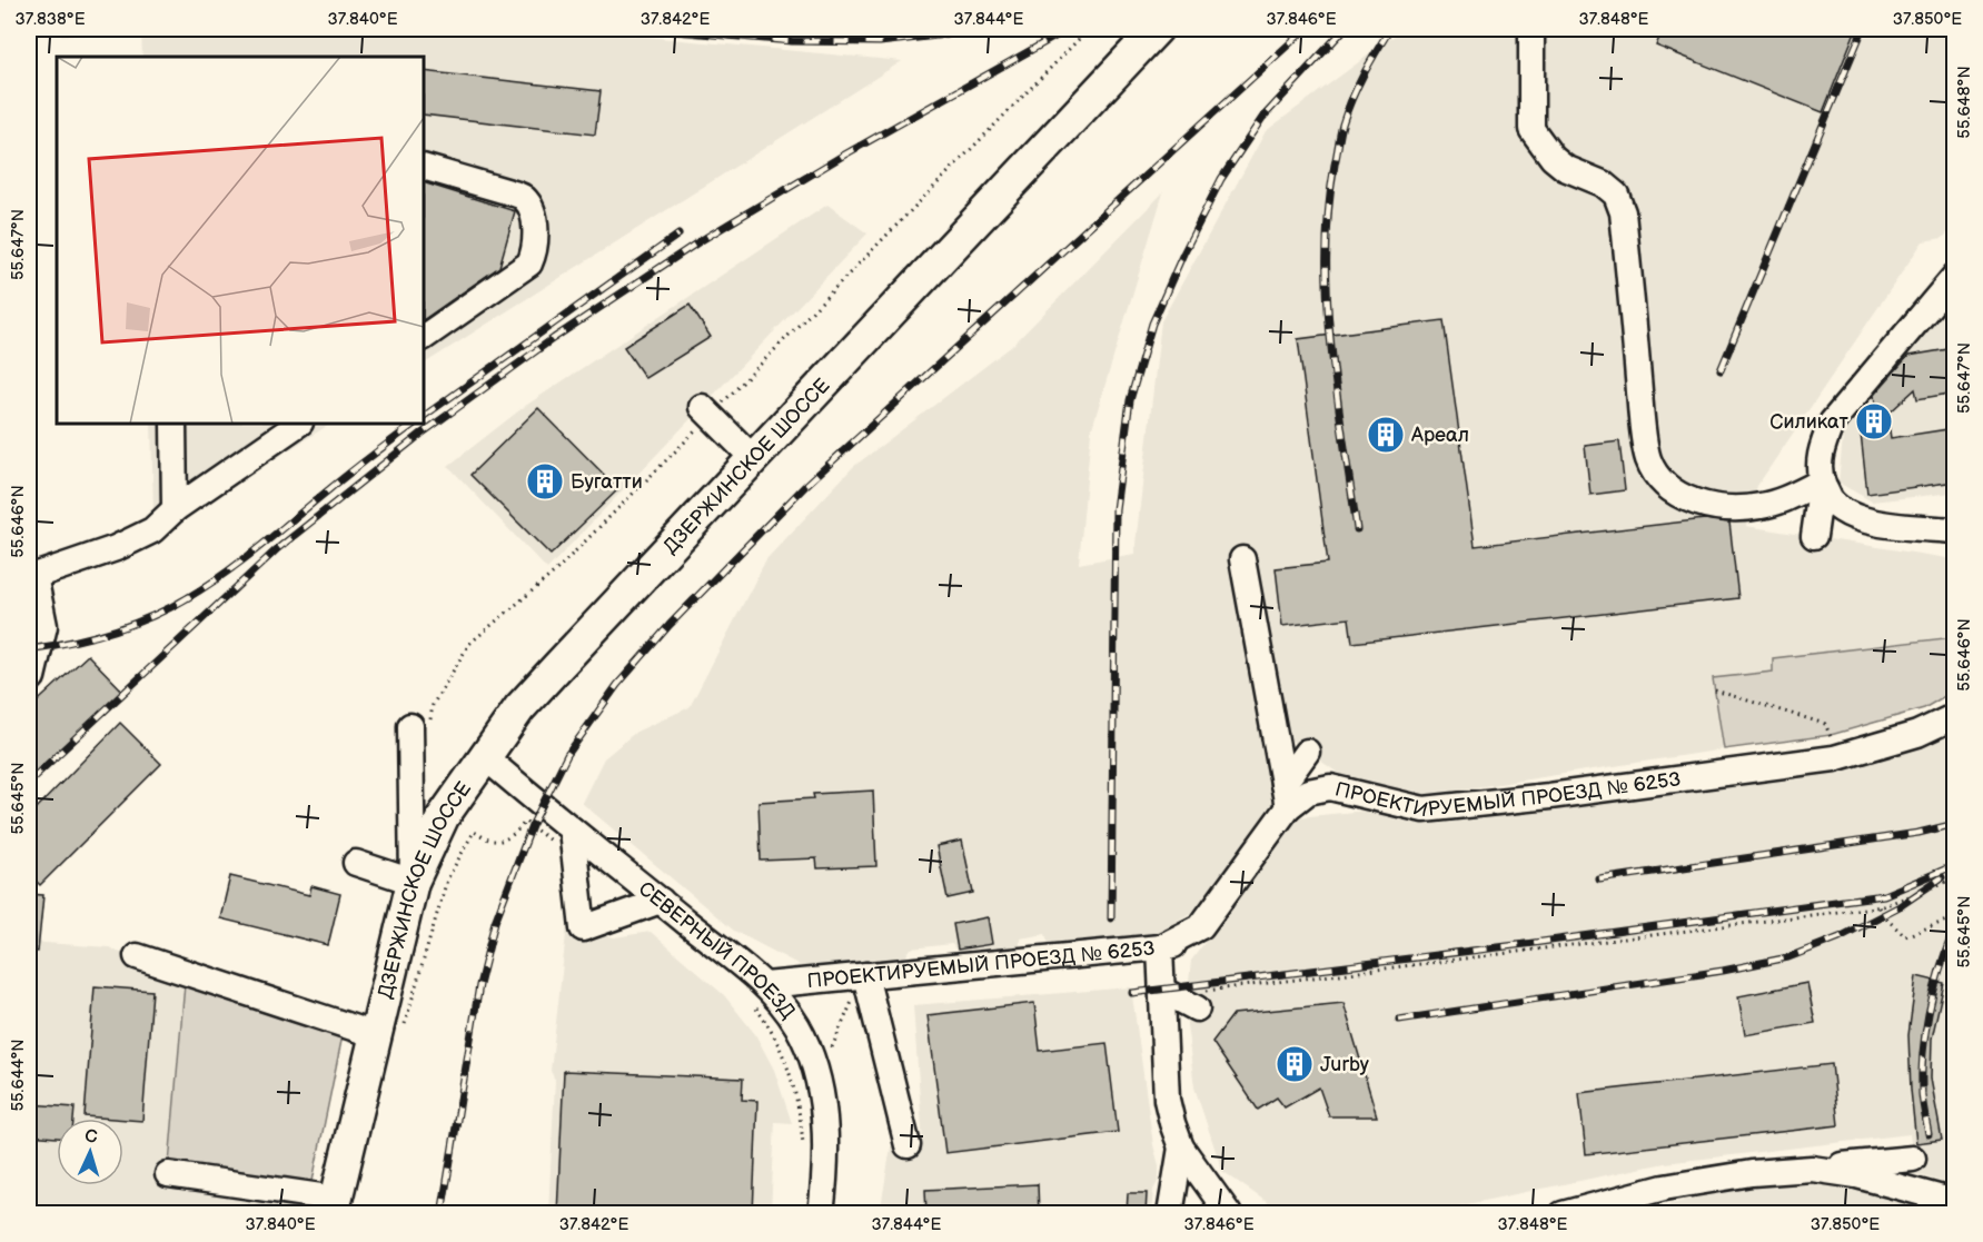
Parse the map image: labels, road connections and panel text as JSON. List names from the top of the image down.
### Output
{
  "streets": {
    "main road": ["ДЗЕРЖИНСКОЕ ШОССЕ"],
    "street": ["ПРОЕКТИРУЕМЫЙ ПРОЕЗД № 6253", "СЕВЕРНЫЙ ПРОЕЗД"]
  },
  "crossings": [
    ["ДЗЕРЖИНСКОЕ ШОССЕ", "СЕВЕРНЫЙ ПРОЕЗД"],
    ["ПРОЕКТИРУЕМЫЙ ПРОЕЗД № 6253", "СЕВЕРНЫЙ ПРОЕЗД"]
  ],
  "places": {
    "building": [
      "Силикат",
      "Ареал",
      "Бугатти",
      "Jurby"
    ]
  },
  "north": "top",
  "coordinates": [
    "37.838°E",
    "37.840°E",
    "37.842°E",
    "37.844°E",
    "37.846°E",
    "37.848°E",
    "37.850°E",
    "55.648°N",
    "55.647°N",
    "55.646°N",
    "55.645°N",
    "55.644°N"
  ]
}
